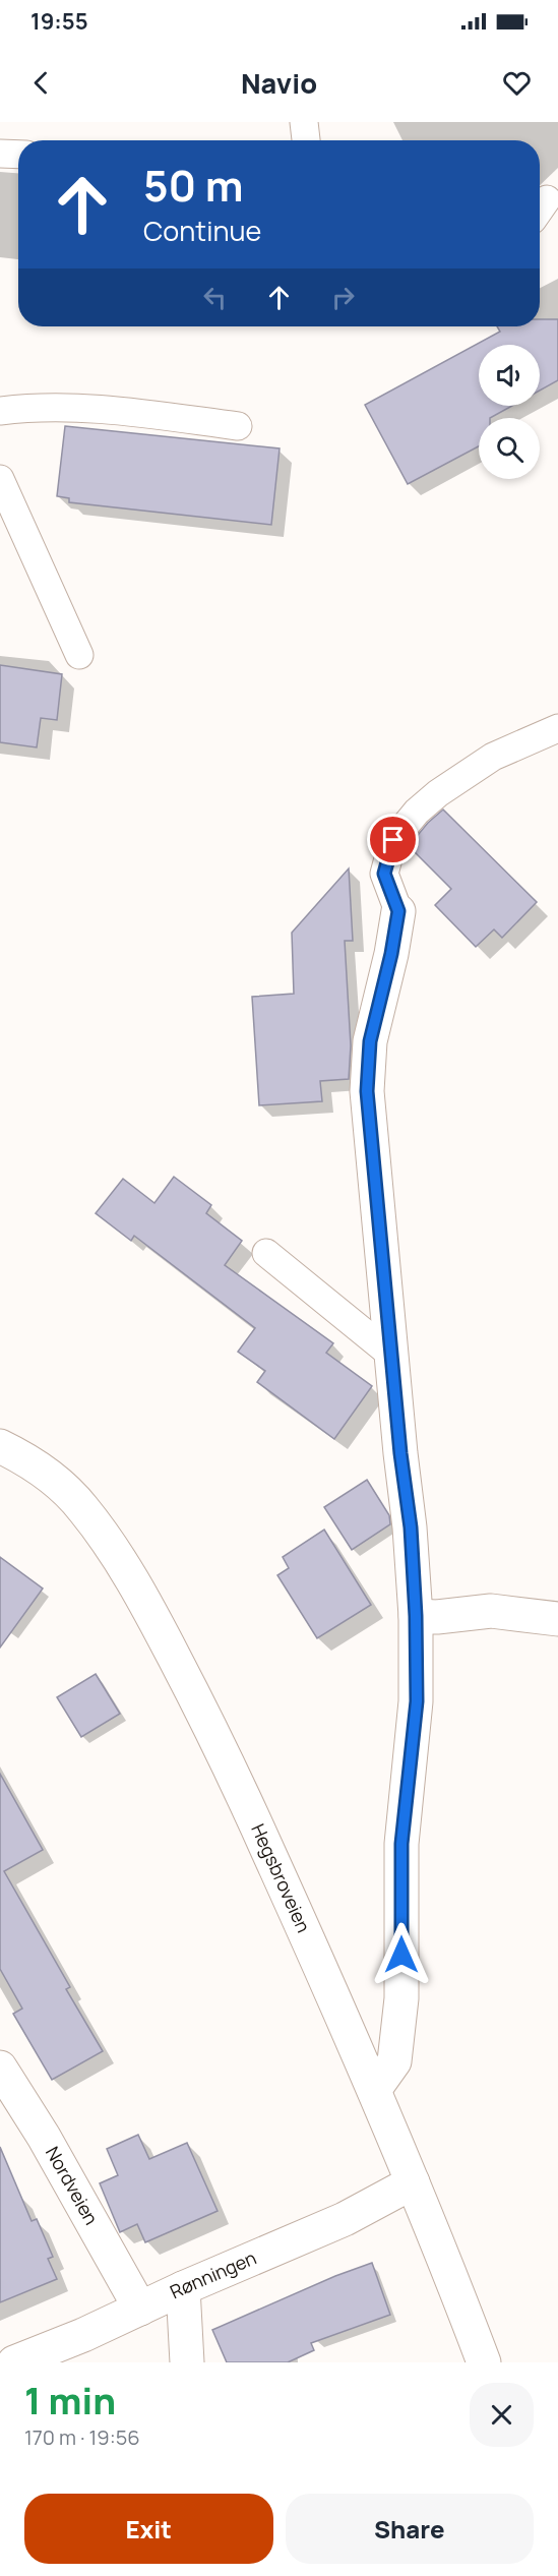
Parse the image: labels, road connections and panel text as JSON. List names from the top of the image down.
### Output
{
  "streets": {
    "street": ["Hegsbroveien", "Nordveien", "Rønningen"]
  },
  "crossings": [
    ["Hegsbroveien", "Rønningen"],
    ["Nordveien", "Rønningen"]
  ],
  "page": {
    "status": "19:55",
    "header": "Navio",
    "turn": ["50 m", "Continue"],
    "heading": ["1 min", "170 m · 19:56"],
    "buttons": ["Exit", "Share"]
  }
}
